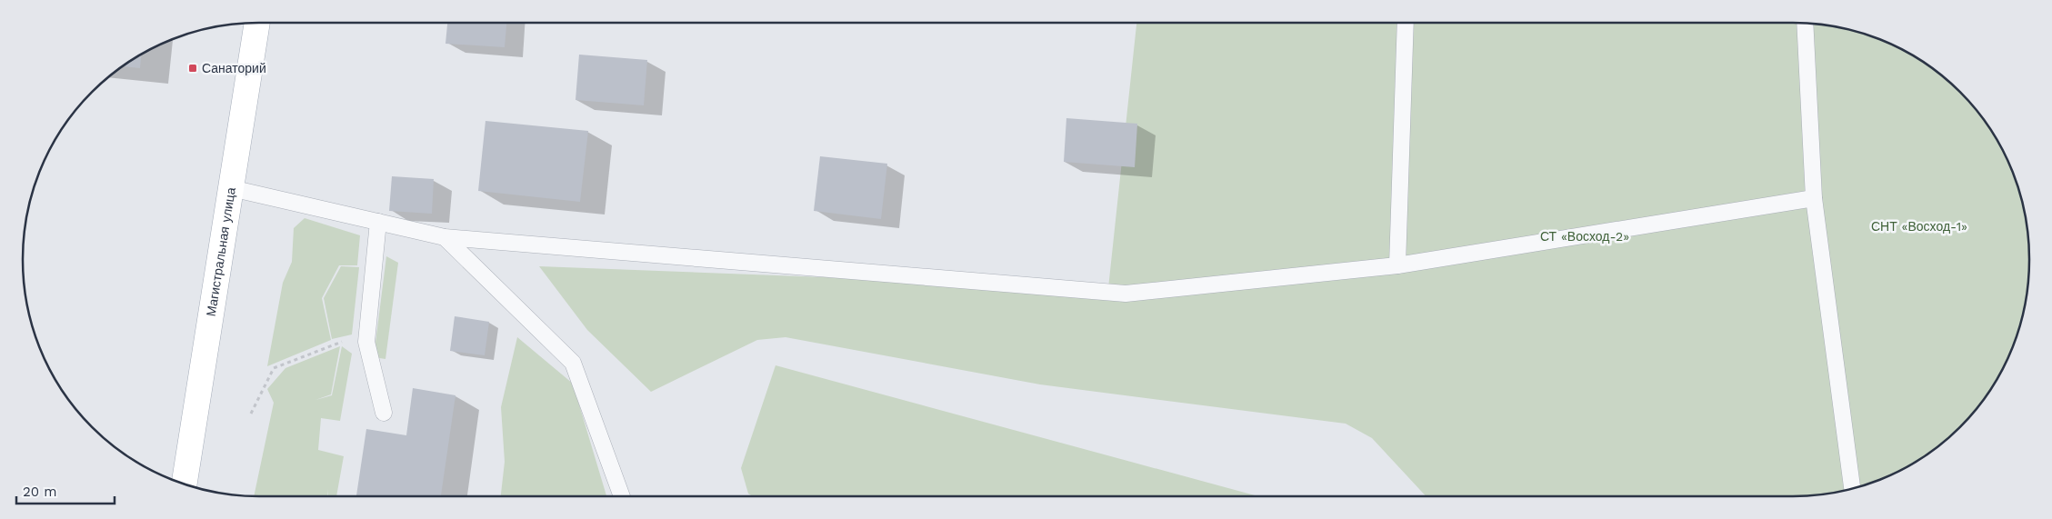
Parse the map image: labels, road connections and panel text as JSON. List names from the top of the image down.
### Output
{
  "streets": {
    "main road": ["Магистральная улица"]
  },
  "parks": ["СНТ «Восход-1»", "СТ «Восход-2»"],
  "places": {
    "transit": ["Санаторий"]
  },
  "scale_bar": "20 m"
}
